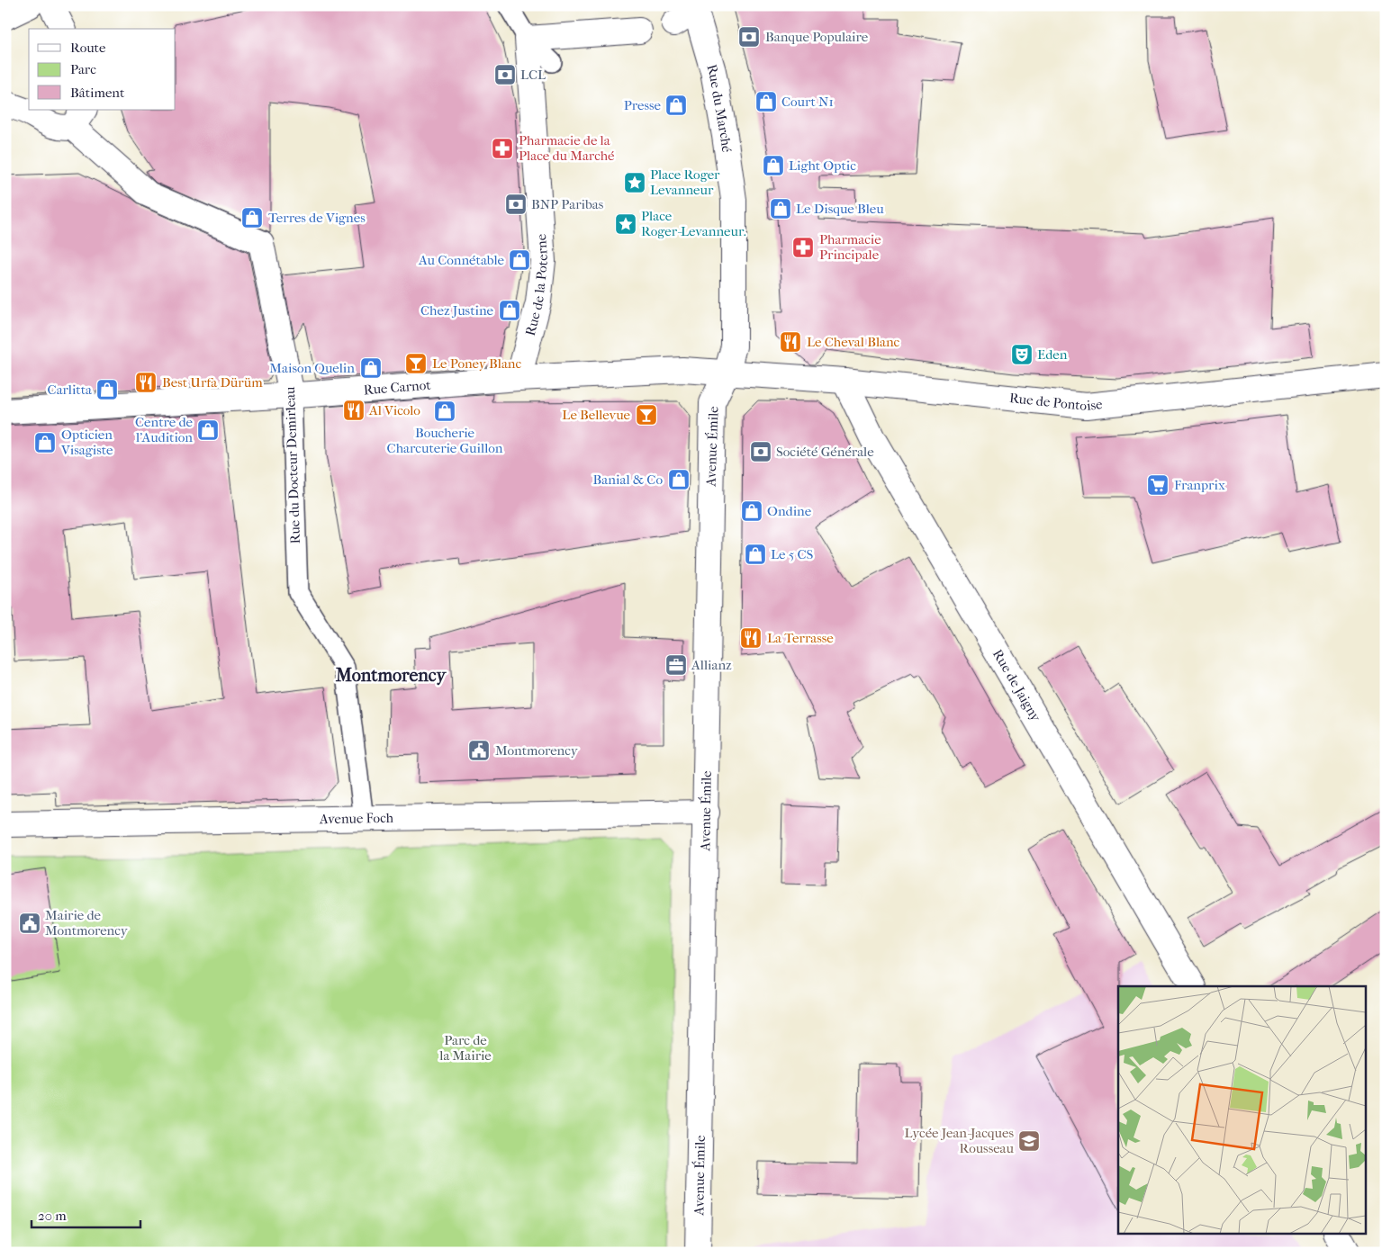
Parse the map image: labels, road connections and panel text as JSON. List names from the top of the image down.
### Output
{
  "streets": {
    "street": [
      "Rue du Marché",
      "Rue de la Poterne",
      "Rue Carnot",
      "Rue de Pontoise",
      "Avenue Émile",
      "Rue du Docteur Demirleau",
      "Rue de Jaigny",
      "Avenue Foch"
    ]
  },
  "crossings": [
    ["Rue du Marché", "Rue Carnot"],
    ["Rue du Marché", "Rue de Pontoise"],
    ["Rue du Marché", "Avenue Émile"],
    ["Rue de la Poterne", "Rue Carnot"],
    ["Rue Carnot", "Rue de Pontoise"],
    ["Rue Carnot", "Avenue Émile"],
    ["Rue Carnot", "Rue du Docteur Demirleau"],
    ["Rue de Pontoise", "Avenue Émile"],
    ["Rue de Pontoise", "Rue de Jaigny"],
    ["Avenue Émile", "Avenue Foch"],
    ["Rue du Docteur Demirleau", "Avenue Foch"]
  ],
  "districts": ["Montmorency"],
  "parks": ["Parc de la Mairie"],
  "places": {
    "bank": [
      "Banque Populaire",
      "LCL",
      "BNP Paribas",
      "Société Générale"
    ],
    "shop": [
      "Court N1",
      "Presse",
      "Light Optic",
      "Le Disque Bleu",
      "Terres de Vignes",
      "Au Connétable",
      "Chez Justine",
      "Maison Quelin",
      "Carlitta",
      "Boucherie Charcuterie Guillon",
      "Centre de l'Audition",
      "Opticien Visagiste",
      "Banial & Co",
      "Ondine",
      "Le 5 CS"
    ],
    "pharmacy": ["Pharmacie de la Place du Marché", "Pharmacie Principale"],
    "place": ["Place Roger Levanneur", "Place Roger-Levanneur."],
    "restaurant": [
      "Le Cheval Blanc",
      "Best Urfa Dürüm",
      "Al Vicolo",
      "La Terrasse"
    ],
    "theatre": ["Eden"],
    "bar": ["Le Poney Blanc", "Le Bellevue"],
    "supermarket": ["Franprix"],
    "office": ["Allianz"],
    "public building": ["Montmorency", "Mairie de Montmorency"],
    "school or university": ["Lycée Jean-Jacques Rousseau"]
  },
  "legend": ["Route", "Parc", "Bâtiment"],
  "scale_bar": "20 m"
}
